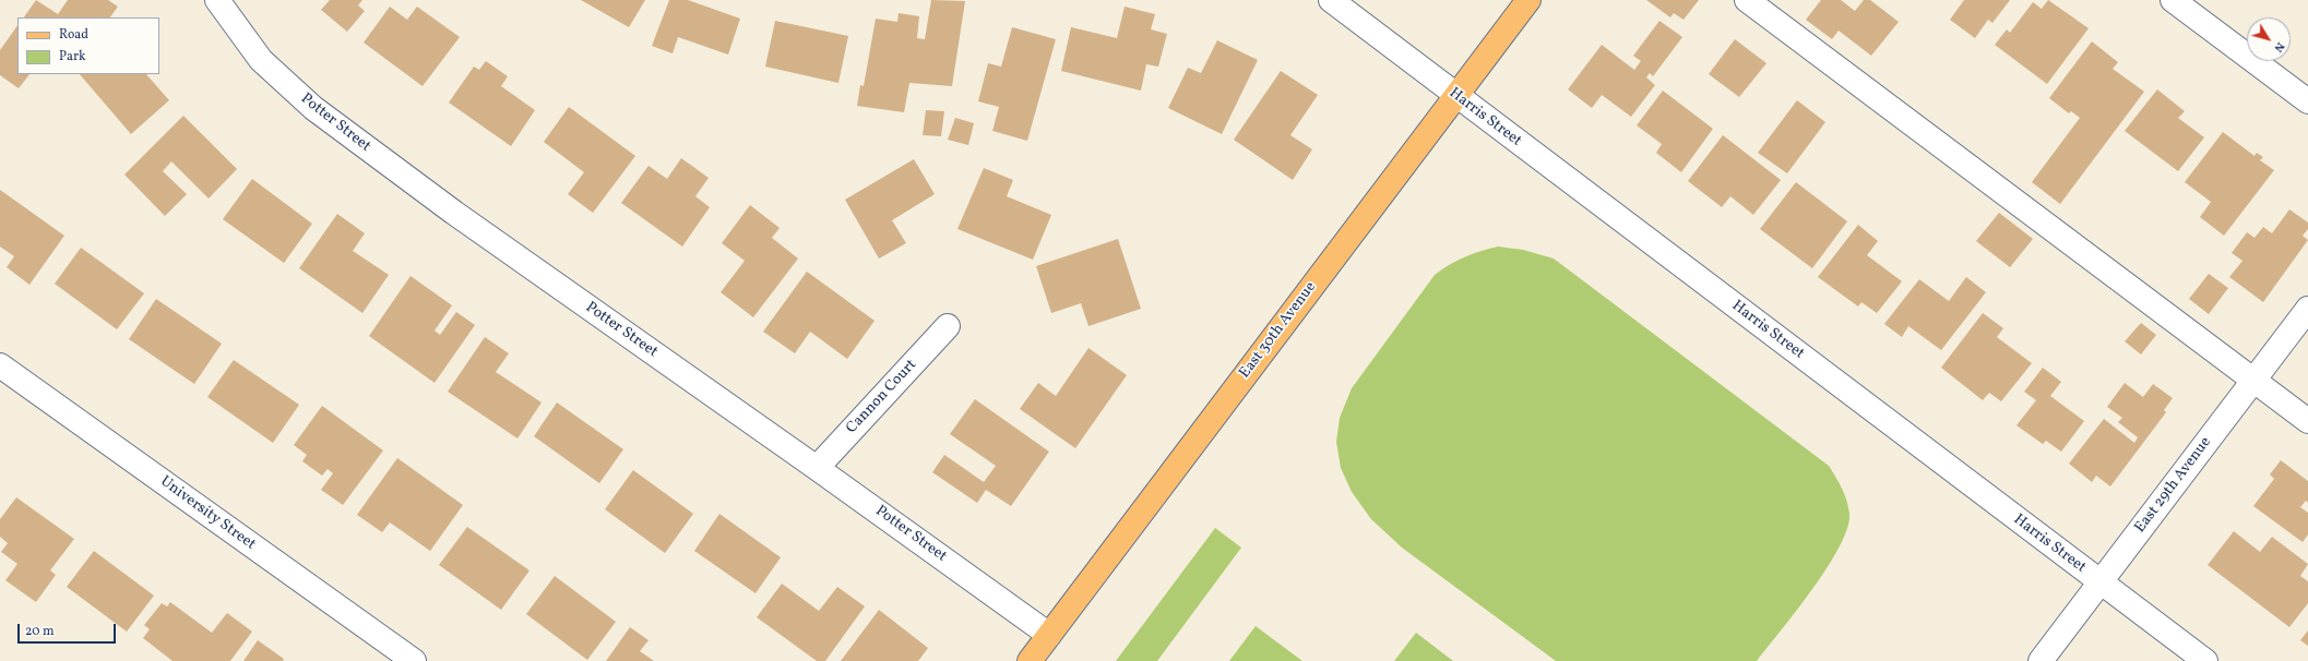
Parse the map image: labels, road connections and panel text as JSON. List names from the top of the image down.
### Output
{
  "streets": {
    "main road": ["East 30th Avenue"],
    "street": [
      "Harris Street",
      "Potter Street",
      "Cannon Court",
      "East 29th Avenue",
      "University Street"
    ]
  },
  "crossings": [
    ["Harris Street", "East 30th Avenue"],
    ["Harris Street", "East 29th Avenue"],
    ["Potter Street", "East 30th Avenue"],
    ["Potter Street", "Cannon Court"]
  ],
  "legend": ["Road", "Park"],
  "scale_bar": "20 m",
  "north": "bottom right"
}
